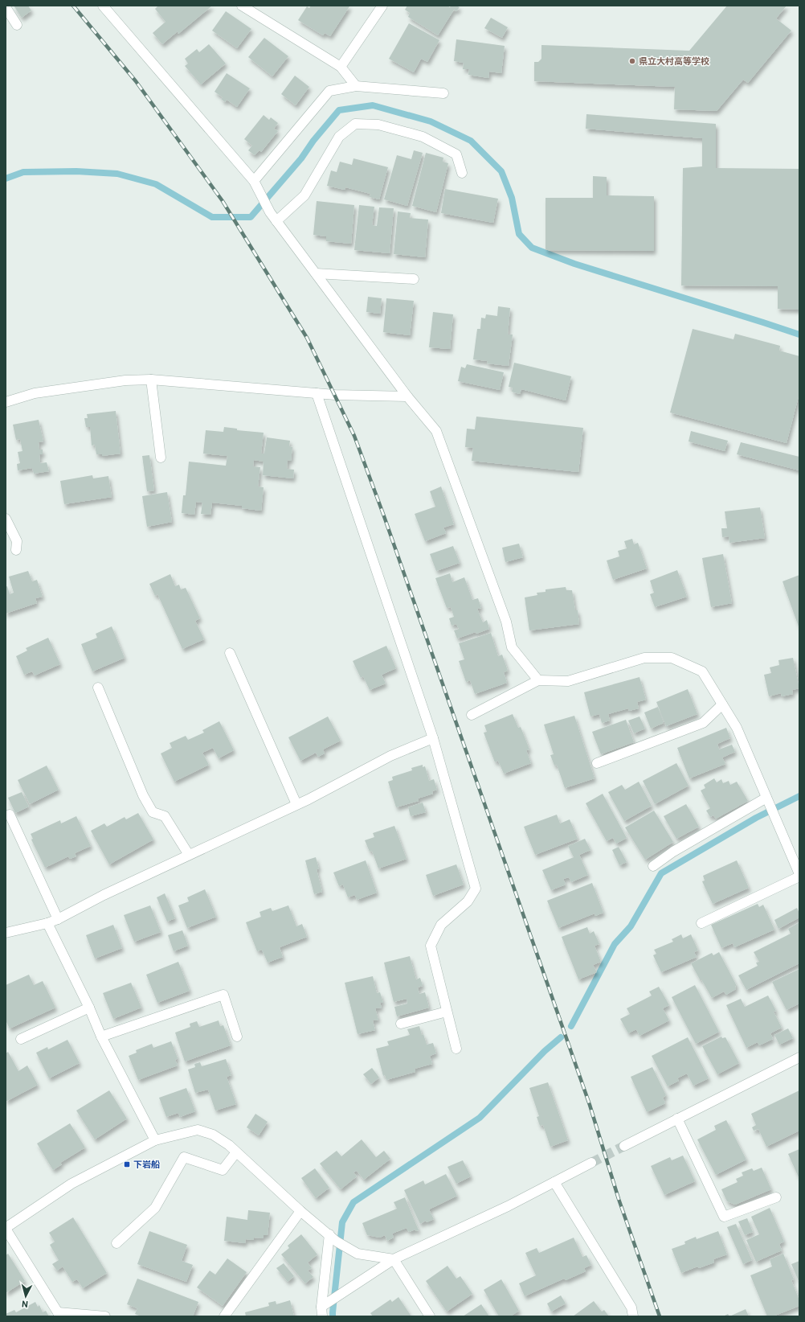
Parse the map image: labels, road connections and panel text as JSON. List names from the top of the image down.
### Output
{
  "places": {
    "other": ["県立大村高等学校"],
    "transit": ["下岩船"]
  },
  "north": "bottom"
}
